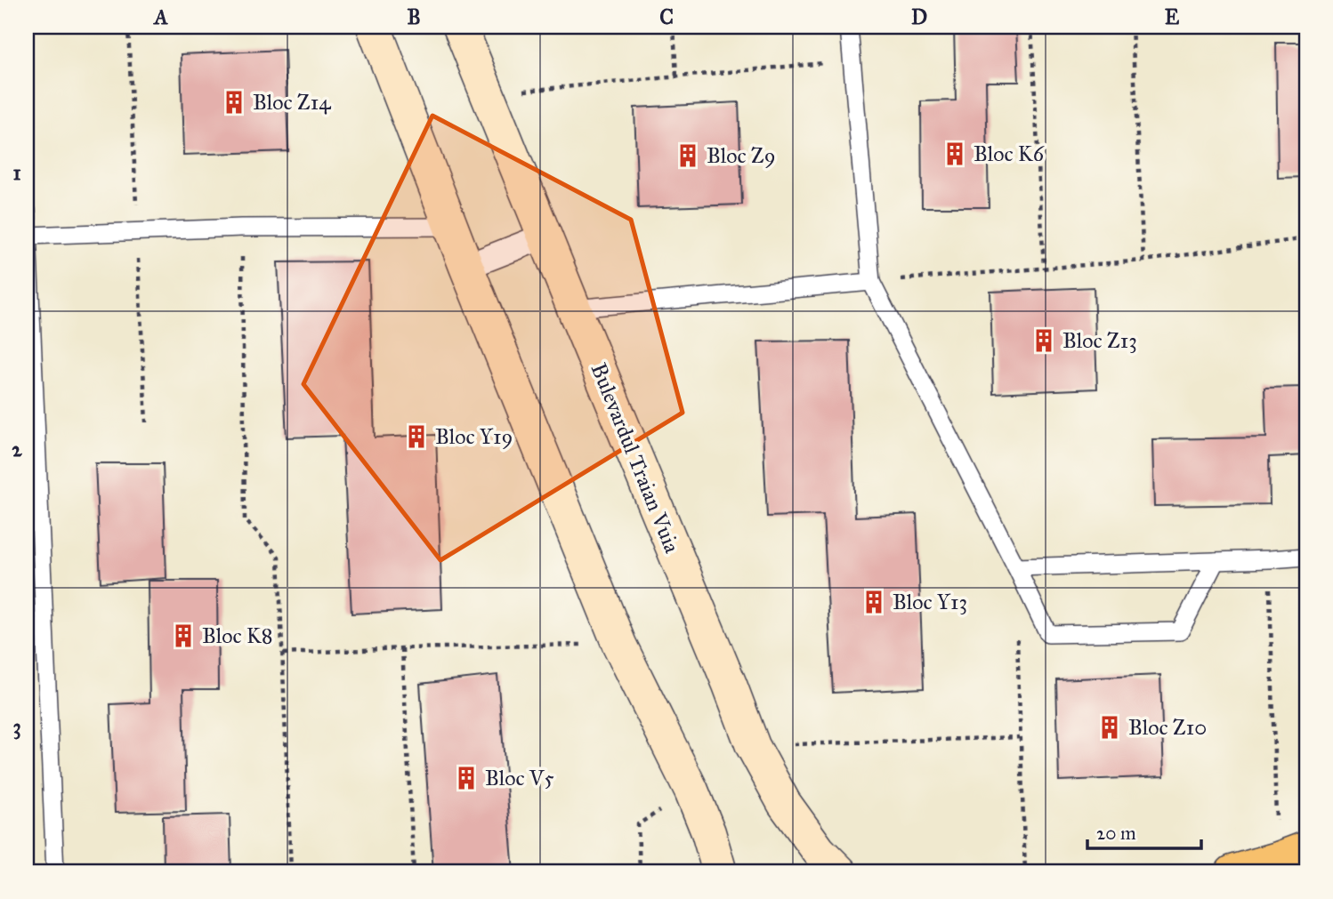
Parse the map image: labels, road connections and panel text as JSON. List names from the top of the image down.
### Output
{
  "streets": {
    "main road": ["Bulevardul Traian Vuia"]
  },
  "places": {
    "building": [
      "Bloc Z14",
      "Bloc K6",
      "Bloc Z9",
      "Bloc Z13",
      "Bloc Y19",
      "Bloc Y13",
      "Bloc K8",
      "Bloc Z10",
      "Bloc V5"
    ]
  },
  "scale_bar": "20 m",
  "grid": {
    "columns": [
      "A",
      "B",
      "C",
      "D",
      "E"
    ],
    "rows": ["1", "2", "3"]
  }
}
